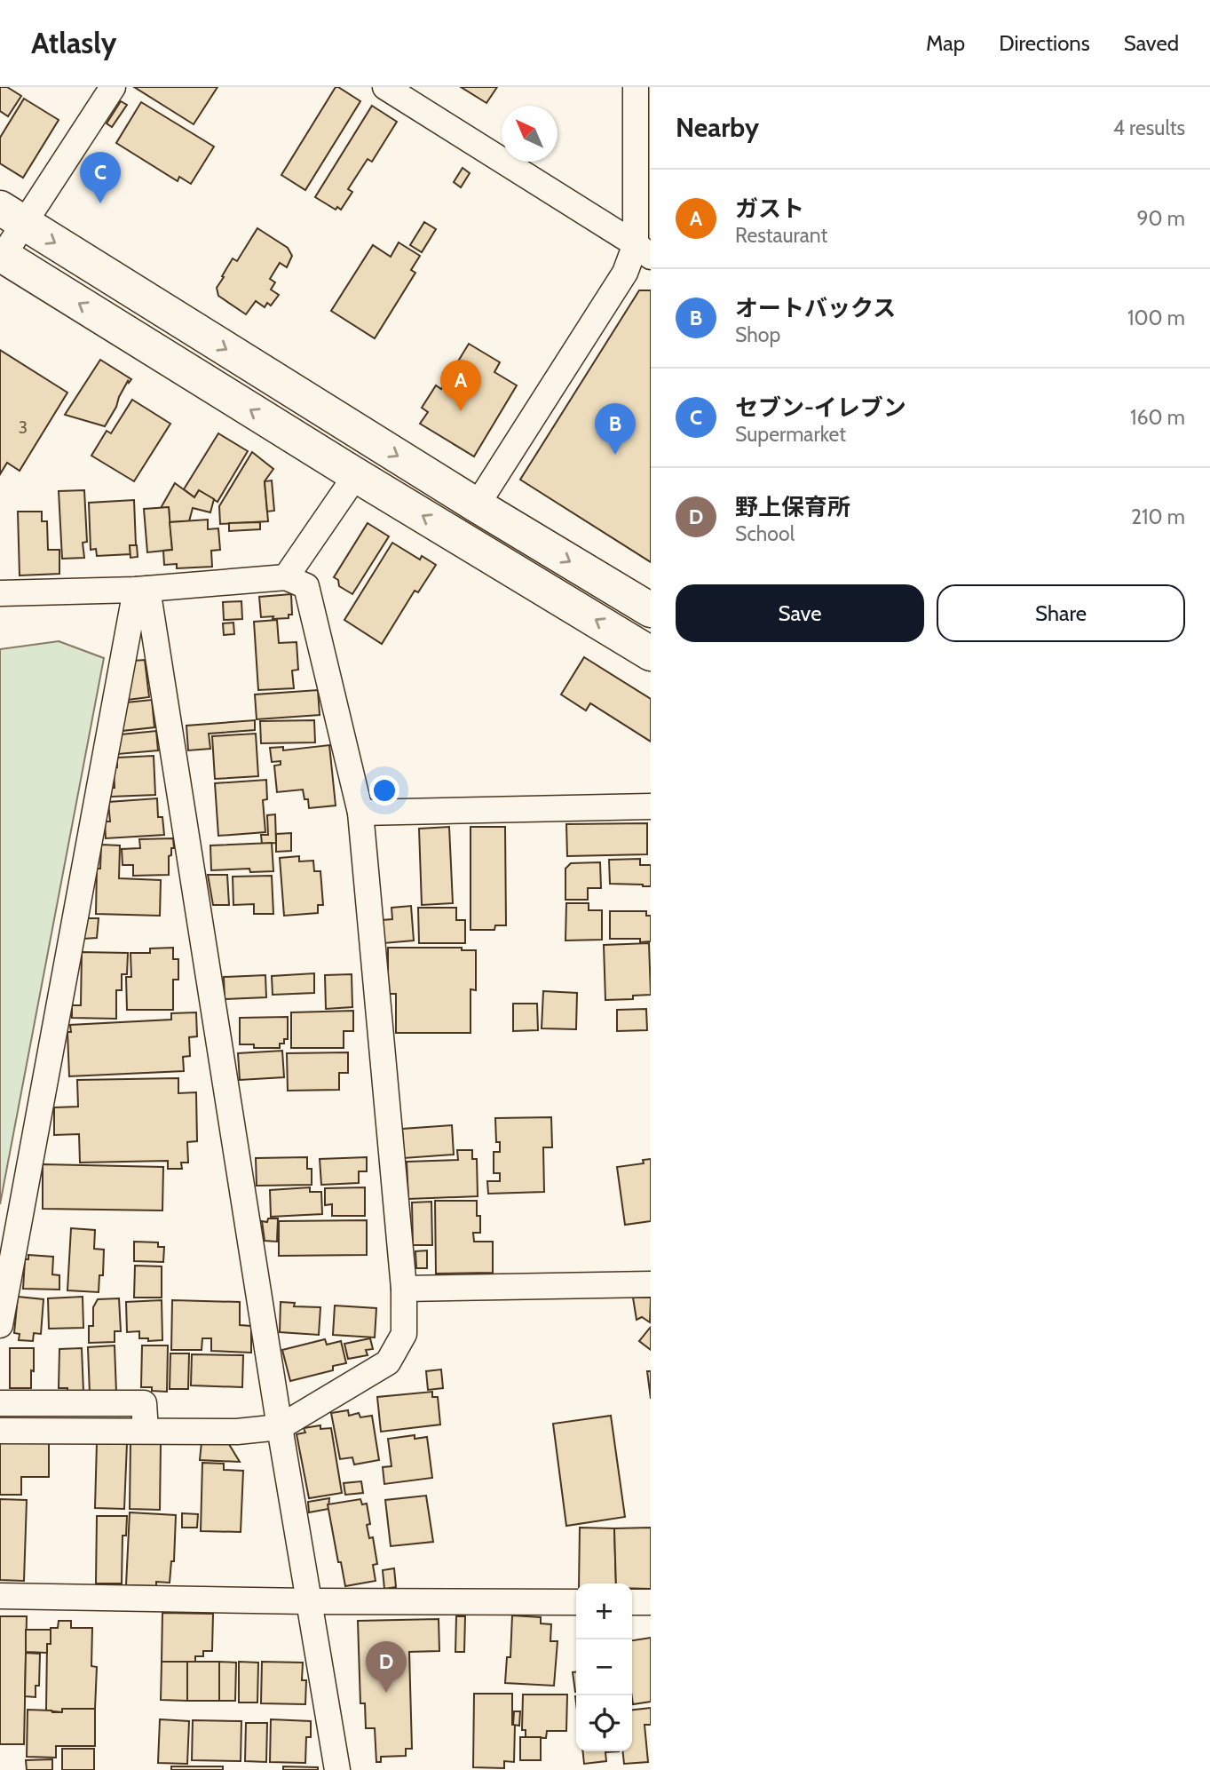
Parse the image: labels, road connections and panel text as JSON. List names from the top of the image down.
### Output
{
  "house_numbers": ["3"],
  "north": "top left",
  "page": {
    "header": "Atlasly",
    "nav": ["Map", "Directions", "Saved"],
    "heading": ["Nearby", "4 results"],
    "pins": [
      "C",
      "A",
      "B",
      "D"
    ],
    "list": [
      {
        "mark": "A",
        "name": "ガスト",
        "note": "Restaurant",
        "value": "90 m"
      },
      {
        "mark": "B",
        "name": "オートバックス",
        "note": "Shop",
        "value": "100 m"
      },
      {
        "mark": "C",
        "name": "セブン-イレブン",
        "note": "Supermarket",
        "value": "160 m"
      },
      {
        "mark": "D",
        "name": "野上保育所",
        "note": "School",
        "value": "210 m"
      }
    ],
    "buttons": ["Save", "Share"],
    "map_buttons": ["+", "−"]
  }
}
